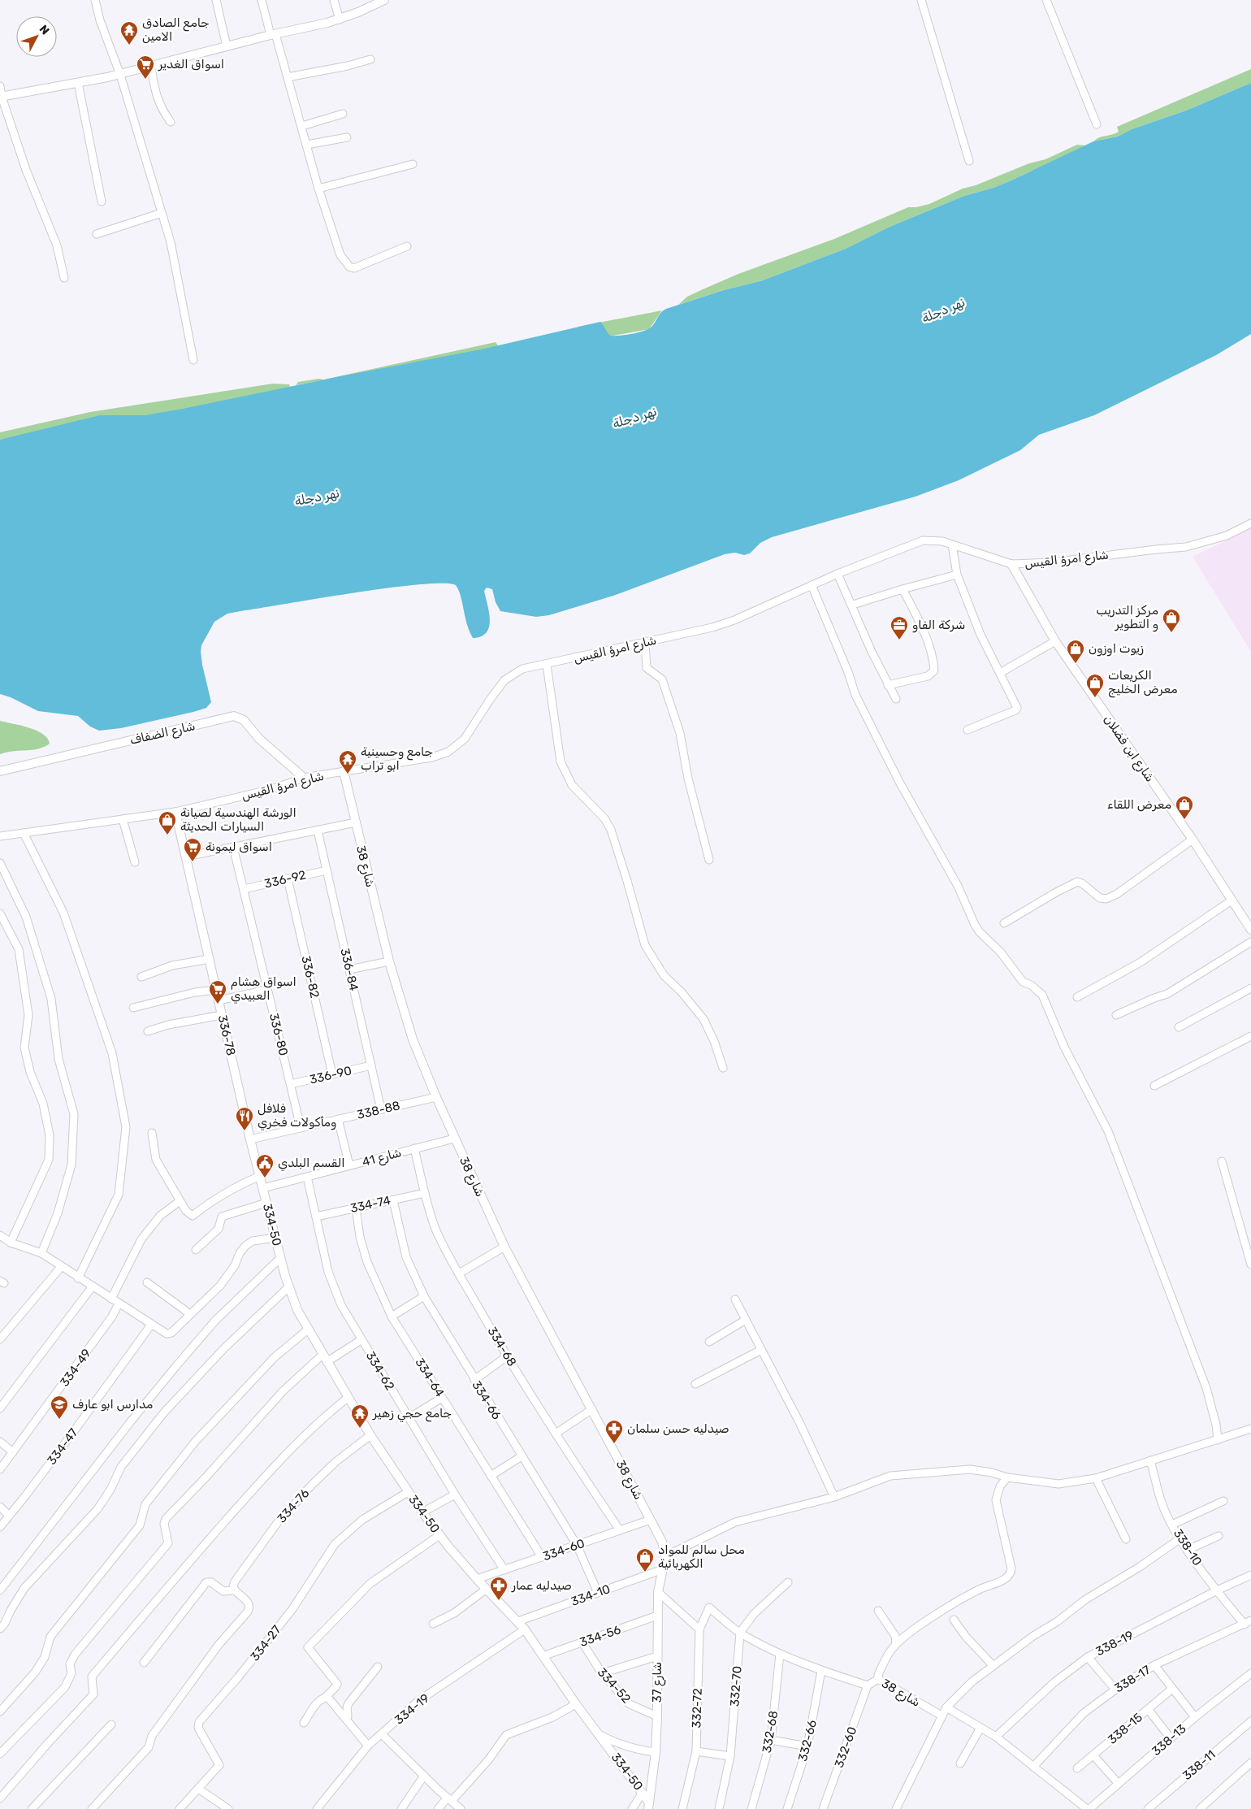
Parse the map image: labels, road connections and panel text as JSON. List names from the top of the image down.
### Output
{
  "streets": {
    "street": [
      "شارع امرؤ القيس",
      "شارع الضفاف",
      "شارع ابن فضلان",
      "شارع 38",
      "336-92",
      "336-84",
      "336-82",
      "336-80",
      "336-78",
      "336-90",
      "338-88",
      "شارع 41",
      "334-74",
      "334-50",
      "334-68",
      "334-49",
      "334-62",
      "334-64",
      "334-66",
      "334-47",
      "334-76",
      "338-10",
      "334-60",
      "334-10",
      "334-56",
      "334-27",
      "338-19",
      "338-17",
      "شارع 37",
      "334-52",
      "332-70",
      "332-72",
      "334-19",
      "338-15",
      "332-68",
      "338-13",
      "332-66",
      "332-60",
      "338-11"
    ]
  },
  "crossings": [
    ["شارع امرؤ القيس", "شارع الضفاف"],
    ["شارع امرؤ القيس", "شارع ابن فضلان"],
    ["شارع امرؤ القيس", "شارع 38"],
    ["شارع امرؤ القيس", "336-78"],
    ["شارع 38", "338-88"],
    ["شارع 38", "شارع 41"],
    ["شارع 38", "334-60"],
    ["شارع 38", "شارع 37"],
    ["شارع 38", "332-70"],
    ["شارع 38", "332-72"],
    ["شارع 38", "332-68"],
    ["شارع 38", "332-66"],
    ["شارع 38", "332-60"],
    ["336-92", "336-84"],
    ["336-92", "336-82"],
    ["336-92", "336-80"],
    ["336-84", "336-90"],
    ["336-84", "338-88"],
    ["336-82", "336-90"],
    ["336-80", "336-90"],
    ["336-80", "338-88"],
    ["336-78", "338-88"],
    ["336-78", "شارع 41"],
    ["336-78", "334-50"],
    ["شارع 41", "334-50"],
    ["شارع 41", "334-68"],
    ["شارع 41", "334-62"],
    ["334-74", "334-68"],
    ["334-74", "334-62"],
    ["334-74", "334-64"],
    ["334-74", "334-66"],
    ["334-50", "334-76"],
    ["334-50", "334-60"],
    ["334-50", "334-10"],
    ["334-50", "334-56"],
    ["334-50", "334-27"],
    ["334-50", "شارع 37"],
    ["334-50", "334-19"],
    ["334-68", "334-60"],
    ["334-62", "334-60"],
    ["334-64", "334-60"],
    ["334-66", "334-60"],
    ["334-66", "334-10"],
    ["338-10", "338-19"],
    ["338-10", "338-17"],
    ["334-10", "شارع 37"],
    ["334-56", "شارع 37"],
    ["334-56", "334-52"],
    ["شارع 37", "334-52"]
  ],
  "water": ["نهر دجلة"],
  "places": {
    "temple": ["جامع الصادق الامين", "جامع وحسينية ابو تراب", "جامع حجي زهير"],
    "supermarket": ["اسواق الغدير", "اسواق ليمونة", "اسواق هشام العبيدي"],
    "shop": [
      "مركز التدريب و التطوير",
      "زيوت اوزون",
      "الكريعات معرض الخليج",
      "معرض اللقاء",
      "الورشة الهندسية لصيانة السيارات الحديثة",
      "محل سالم للمواد الكهربائية"
    ],
    "office": ["شركة الفاو"],
    "restaurant": ["فلافل ومأكولات فخري"],
    "public building": ["القسم البلدي"],
    "school or university": ["مدارس ابو عارف"],
    "pharmacy": ["صيدليه حسن سلمان", "صيدليه عمار"]
  },
  "north": "top right"
}
